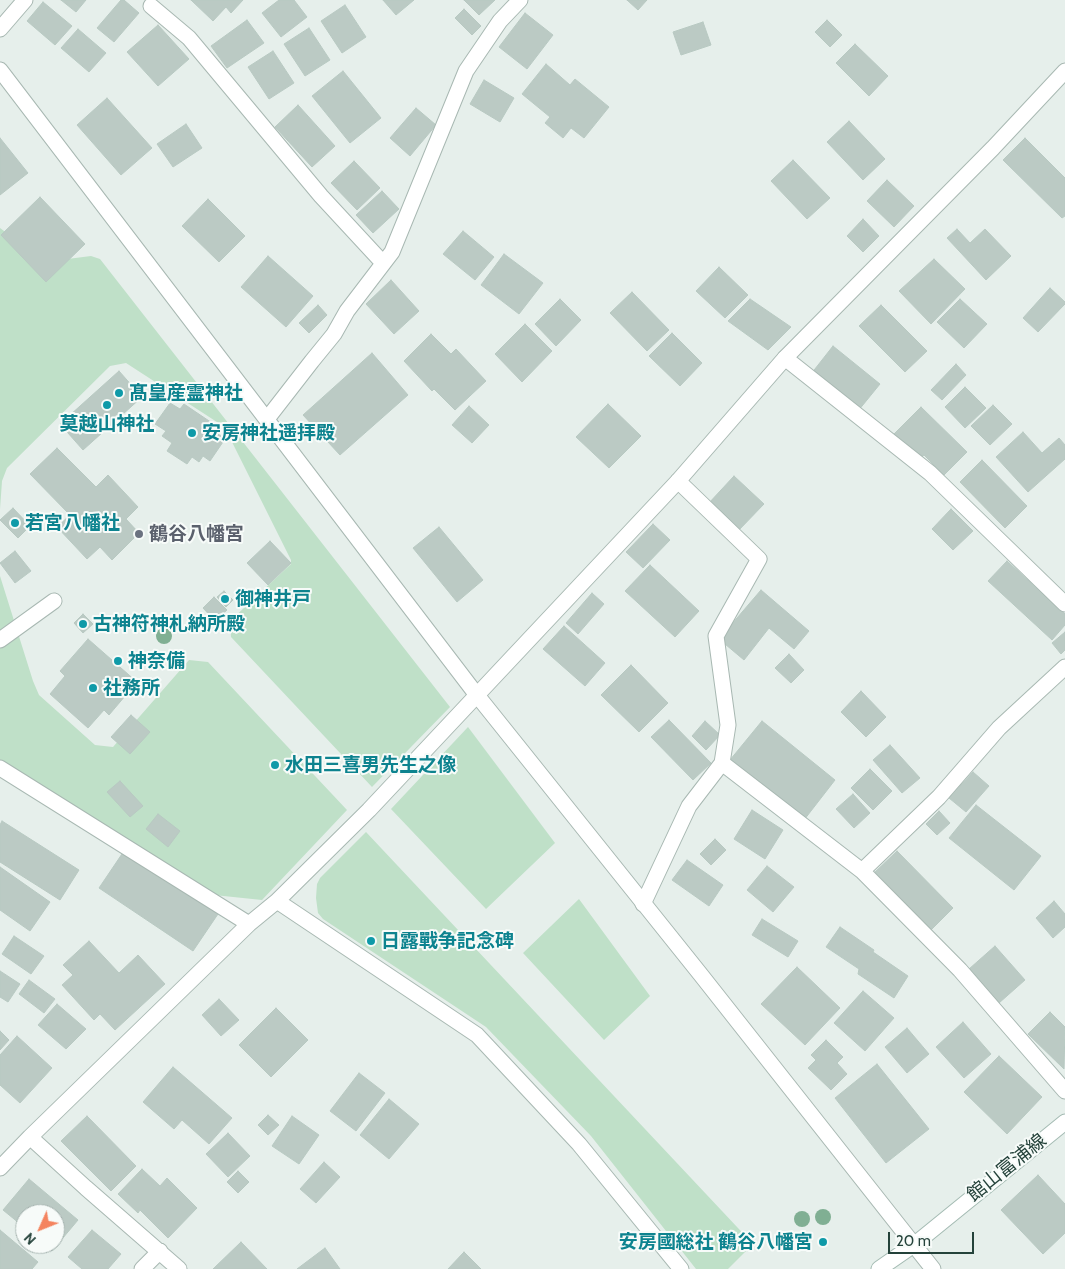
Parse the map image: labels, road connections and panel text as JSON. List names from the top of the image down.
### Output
{
  "streets": {
    "street": ["館山富浦線"]
  },
  "places": [
    "髙皇産霊神社",
    "莫越山神社",
    "安房神社遥拝殿",
    "若宮八幡社",
    "鶴谷八幡宮",
    "御神井戸",
    "古神符神札納所殿",
    "神奈備",
    "社務所",
    "水田三喜男先生之像",
    "日露戰争記念碑",
    "安房國総社 鶴谷八幡宮"
  ],
  "scale_bar": "20 m",
  "north": "bottom left"
}
